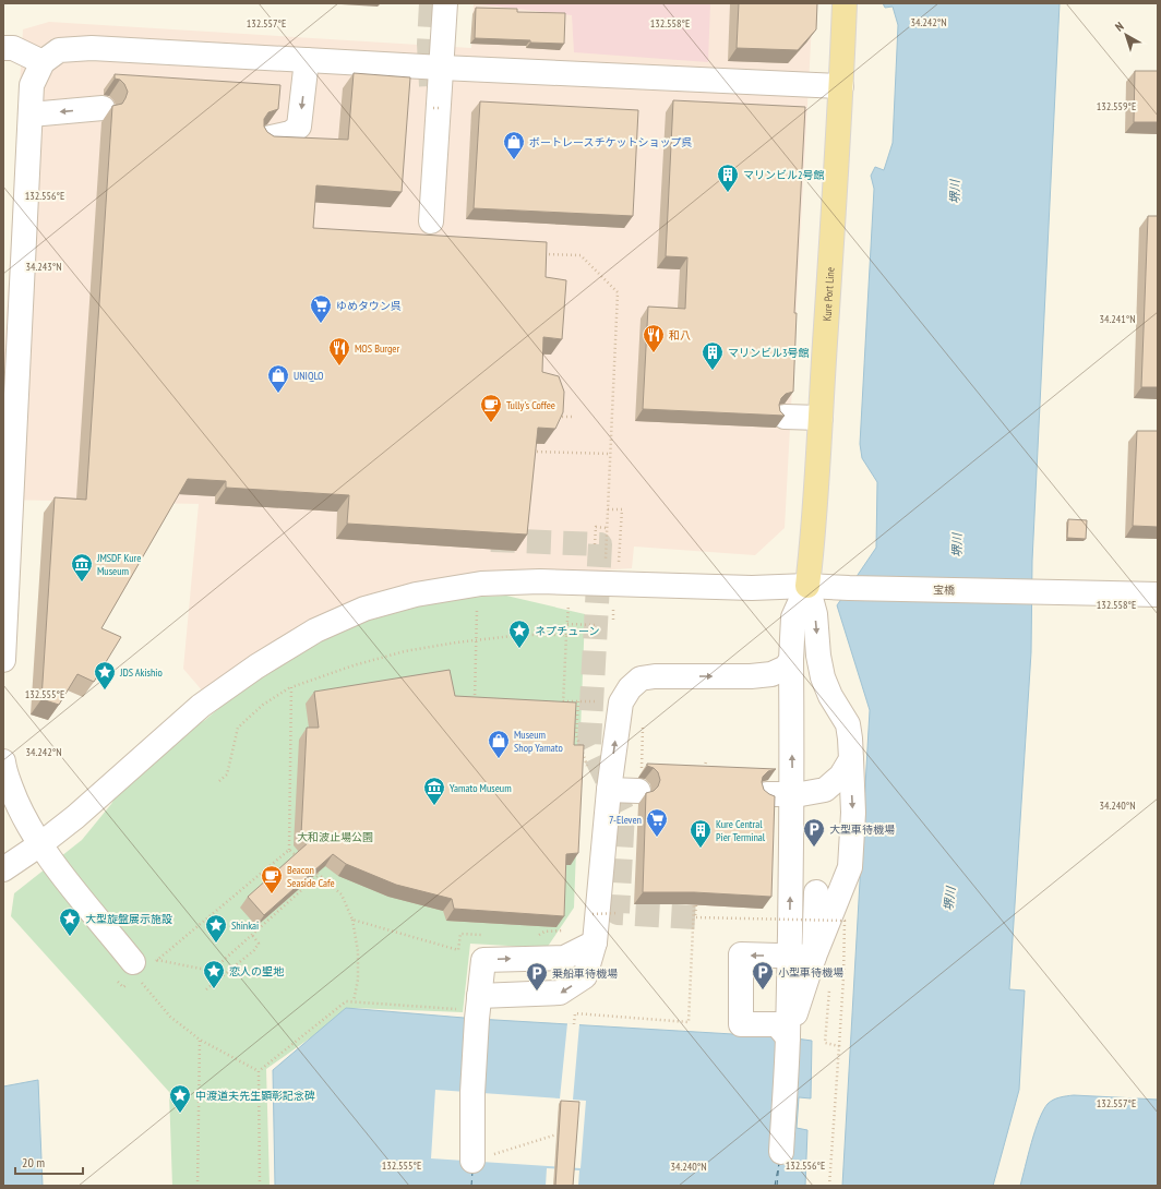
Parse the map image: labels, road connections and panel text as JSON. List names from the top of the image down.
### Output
{
  "streets": {
    "main road": ["Kure Port Line"],
    "street": ["宝橋"]
  },
  "crossings": [
    ["Kure Port Line", "宝橋"]
  ],
  "water": ["堺川"],
  "parks": ["大和波止場公園"],
  "places": {
    "shop": ["ボートレースチケットショップ呉", "UNIQLO", "Museum Shop Yamato"],
    "building": ["マリンビル2号館", "マリンビル3号館", "Kure Central Pier Terminal"],
    "supermarket": ["ゆめタウン呉", "7-Eleven"],
    "restaurant": ["和八", "MOS Burger"],
    "cafe": ["Tully's Coffee", "Beacon Seaside Cafe"],
    "museum": ["JMSDF Kure Museum", "Yamato Museum"],
    "place": [
      "ネプチューン",
      "JDS Akishio",
      "大型旋盤展示施設",
      "Shinkai",
      "恋人の聖地",
      "中渡道夫先生顕彰記念碑"
    ],
    "parking": ["大型車待機場", "小型車待機場", "乗船車待機場"]
  },
  "scale_bar": "20 m",
  "north": "top left",
  "coordinates": [
    "34.242°N",
    "132.557°E",
    "132.558°E",
    "132.559°E",
    "132.556°E",
    "34.243°N",
    "34.241°N",
    "132.555°E",
    "34.240°N"
  ]
}
